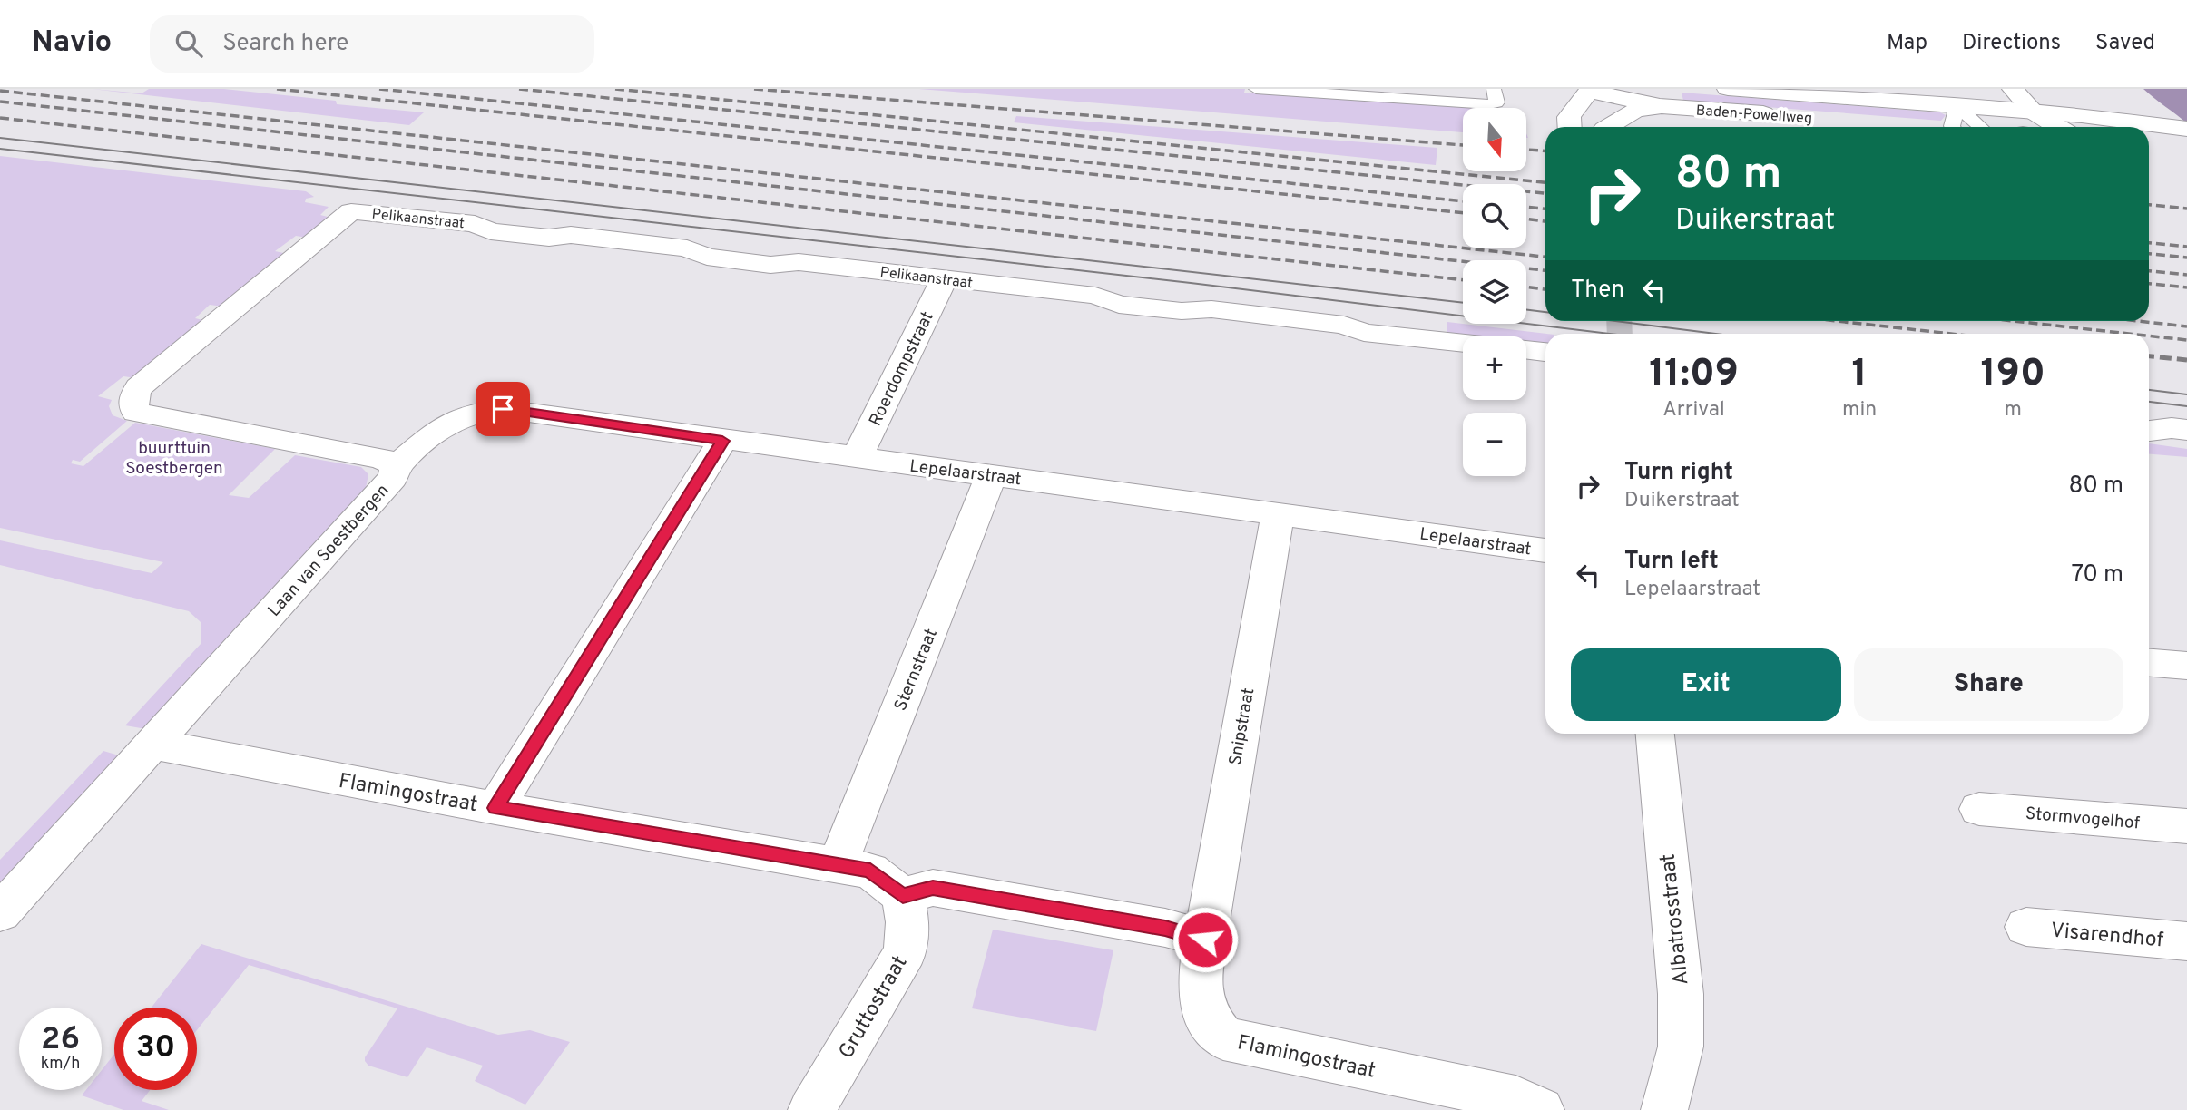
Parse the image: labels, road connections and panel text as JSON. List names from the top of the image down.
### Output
{
  "streets": {
    "street": [
      "Baden-Powellweg",
      "Pelikaanstraat",
      "Roerdompstraat",
      "Lepelaarstraat",
      "Laan van Soestbergen",
      "Sternstraat",
      "Snipstraat",
      "Flamingostraat",
      "Stormvogelhof",
      "Albatrosstraat",
      "Visarendhof",
      "Gruttostraat"
    ]
  },
  "crossings": [
    ["Pelikaanstraat", "Roerdompstraat"],
    ["Pelikaanstraat", "Laan van Soestbergen"],
    ["Roerdompstraat", "Lepelaarstraat"],
    ["Lepelaarstraat", "Laan van Soestbergen"],
    ["Lepelaarstraat", "Sternstraat"],
    ["Lepelaarstraat", "Snipstraat"],
    ["Laan van Soestbergen", "Flamingostraat"],
    ["Sternstraat", "Flamingostraat"],
    ["Snipstraat", "Flamingostraat"],
    ["Flamingostraat", "Gruttostraat"]
  ],
  "parks": ["buurttuin Soestbergen"],
  "north": "bottom",
  "page": {
    "header": "Navio",
    "search": "Search here",
    "nav": ["Map", "Directions", "Saved"],
    "map_buttons": ["+", "−"],
    "turn": ["80 m", "Duikerstraat"],
    "then": "Then",
    "eta": [
      "11:09",
      "Arrival",
      "1",
      "min",
      "190",
      "m"
    ],
    "list": [
      {
        "name": "Turn right",
        "note": "Duikerstraat",
        "value": "80 m"
      },
      {
        "name": "Turn left",
        "note": "Lepelaarstraat",
        "value": "70 m"
      }
    ],
    "buttons": ["Exit", "Share"],
    "speed": "26 km/h",
    "limit": "30"
  }
}
